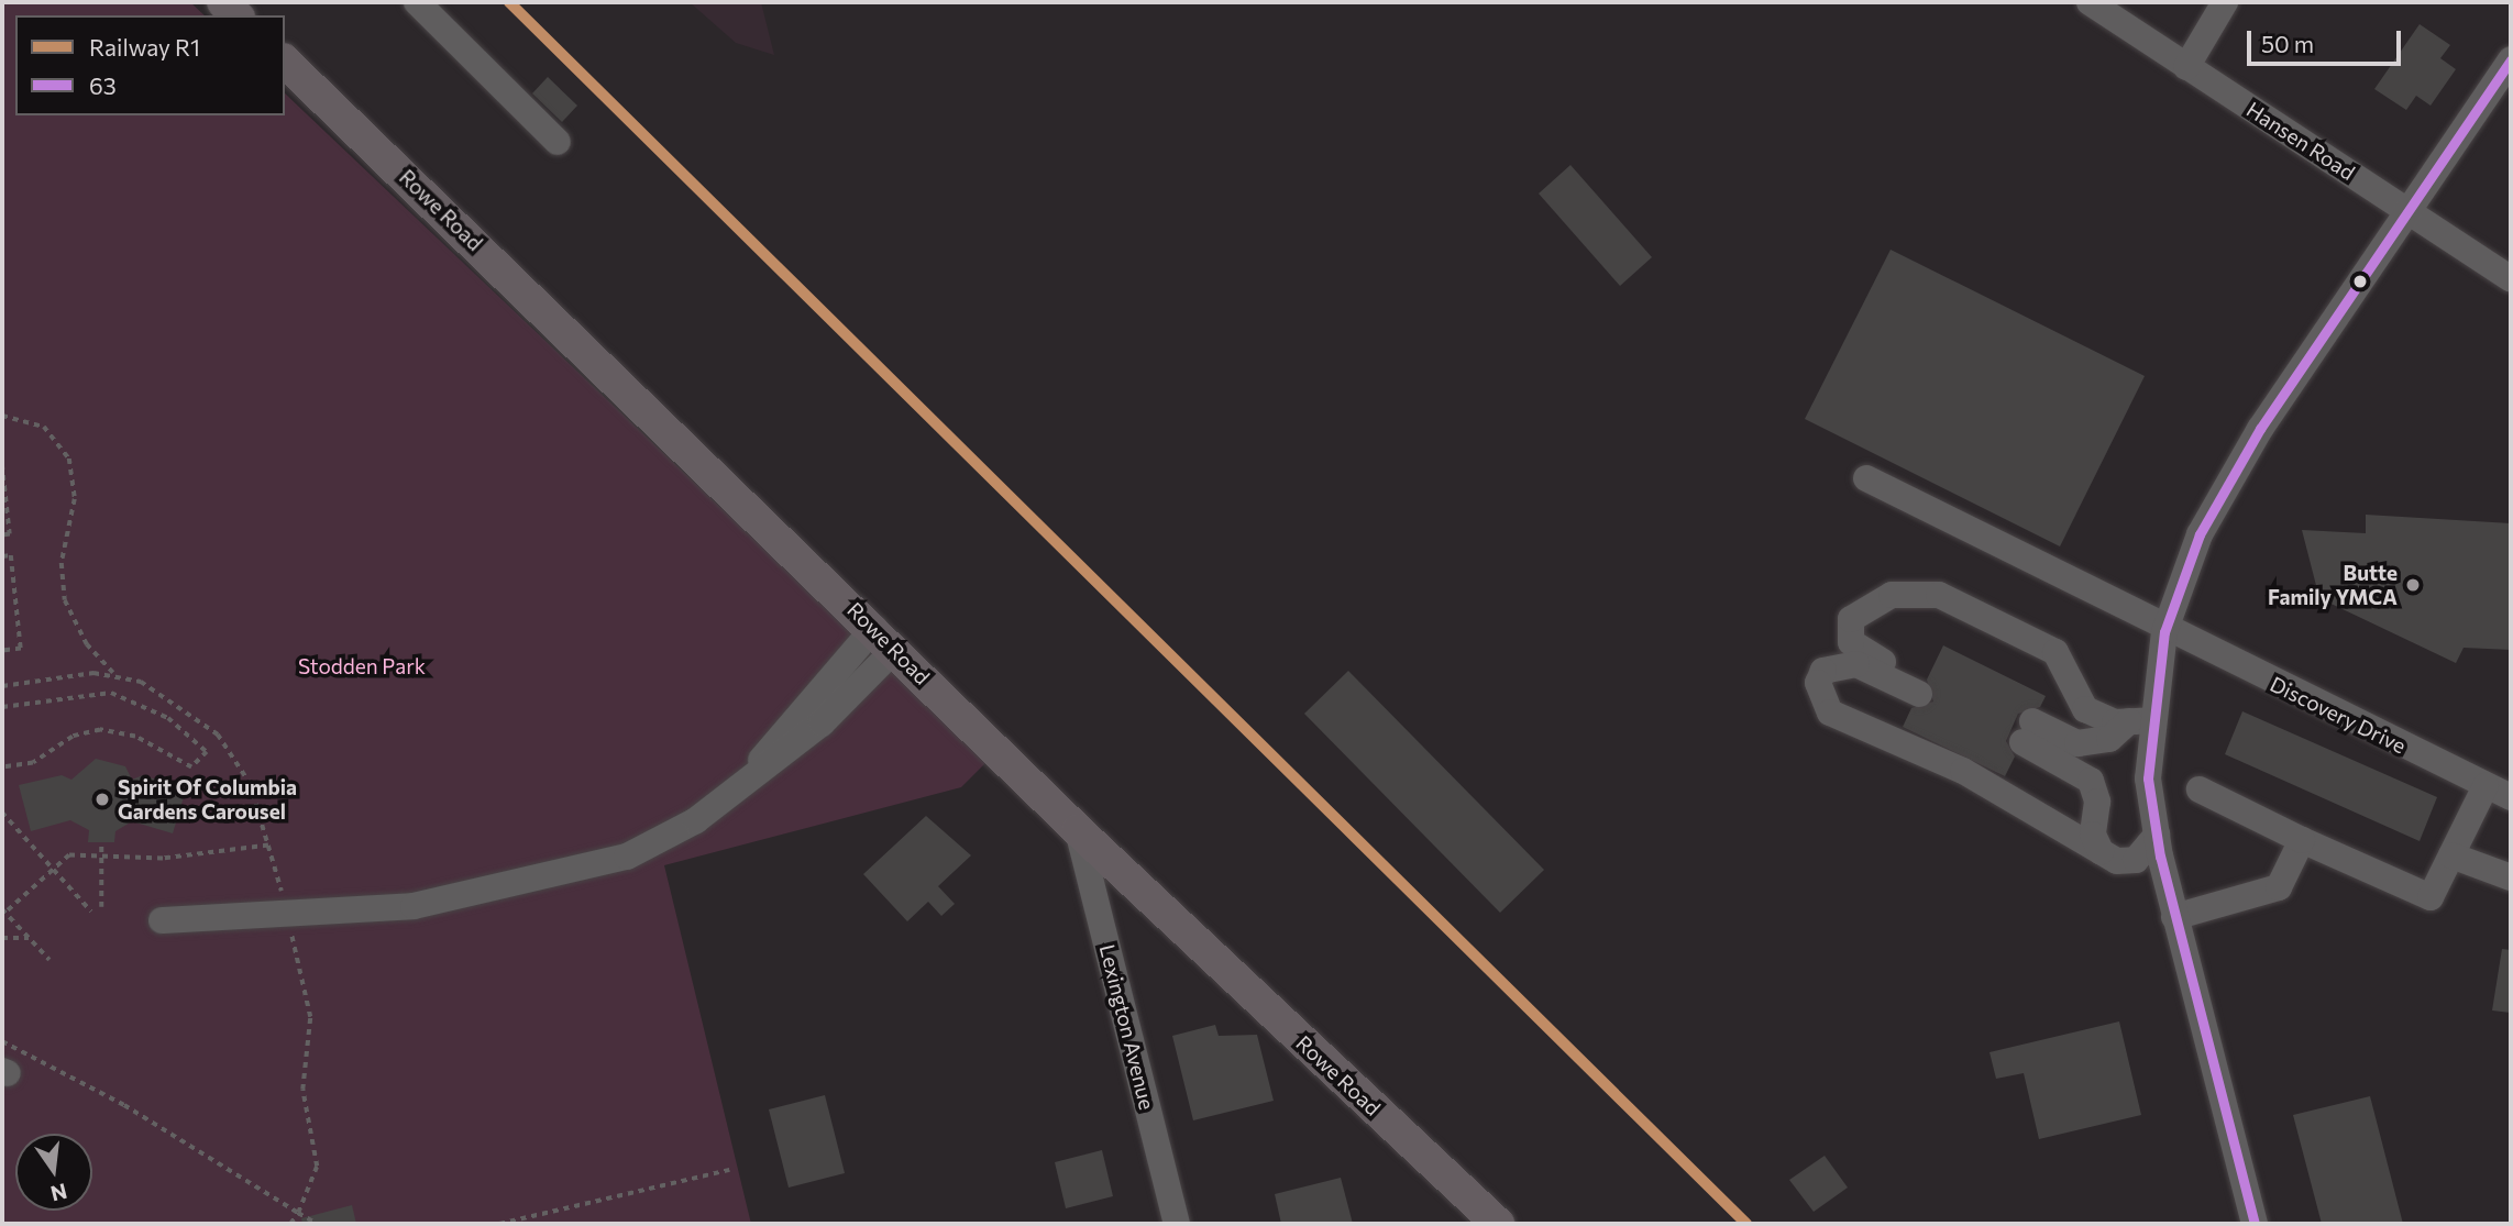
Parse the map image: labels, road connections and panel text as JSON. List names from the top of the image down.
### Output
{
  "streets": {
    "main road": ["Rowe Road"],
    "street": ["Hansen Road", "Discovery Drive", "Lexington Avenue"]
  },
  "crossings": [
    ["Rowe Road", "Lexington Avenue"]
  ],
  "parks": ["Stodden Park"],
  "places": ["Butte Family YMCA", "Spirit Of Columbia Gardens Carousel"],
  "lines": ["rail line R1", "transit line 63"],
  "legend": ["Railway R1", "63"],
  "scale_bar": "50 m",
  "north": "bottom"
}
